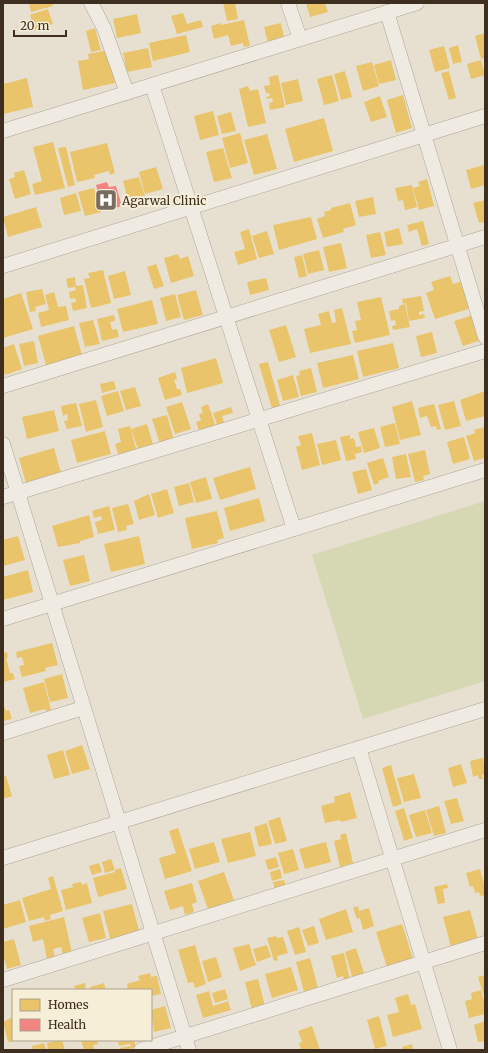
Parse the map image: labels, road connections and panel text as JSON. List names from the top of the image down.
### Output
{
  "places": {
    "hospital": ["Agarwal Clinic"]
  },
  "legend": ["Homes", "Health"],
  "scale_bar": "20 m"
}
